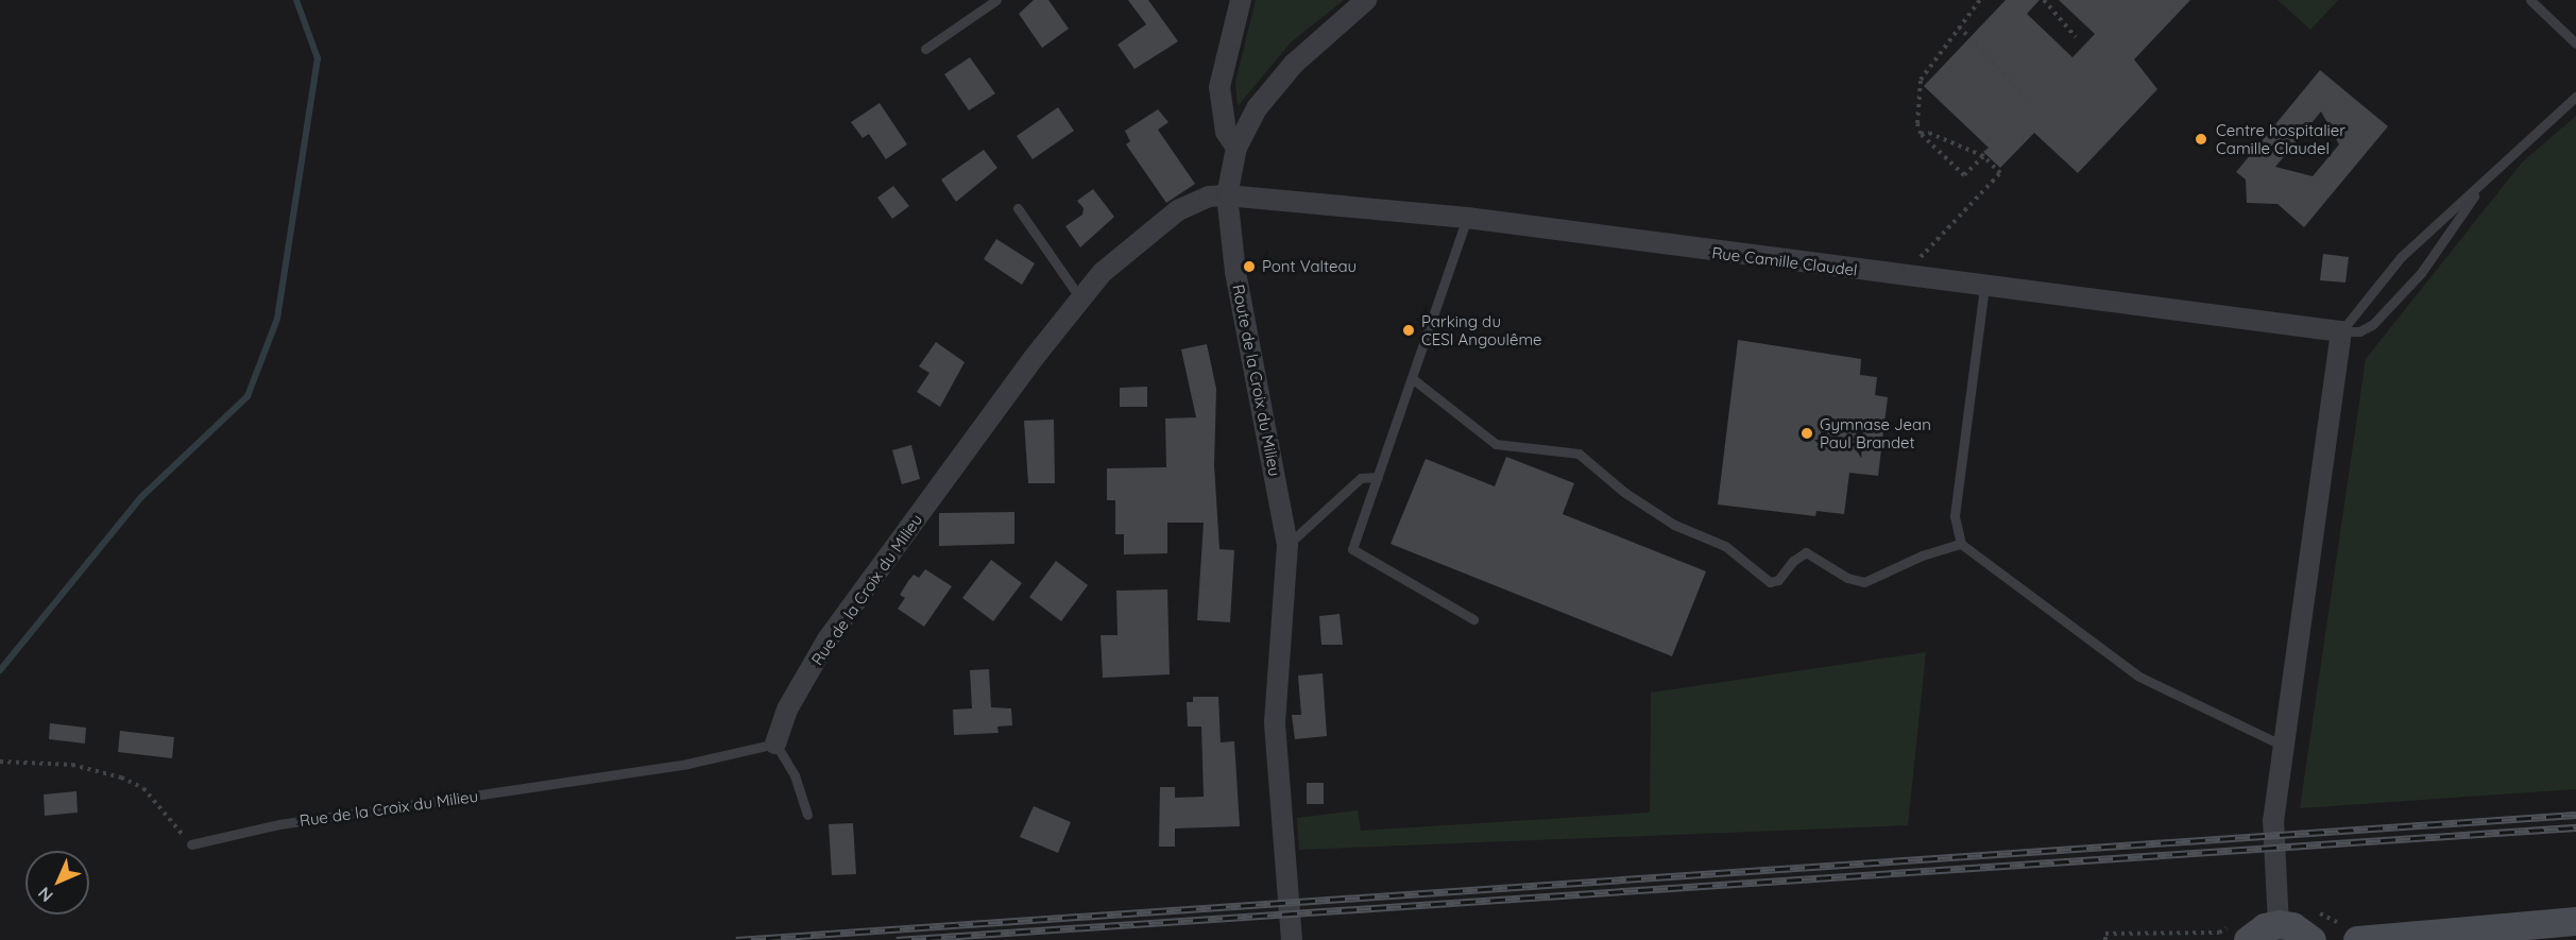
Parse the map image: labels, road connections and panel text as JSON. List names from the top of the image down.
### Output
{
  "streets": {
    "street": ["Rue Camille Claudel", "Route de la Croix du Milieu", "Rue de la Croix du Milieu"]
  },
  "crossings": [
    ["Rue Camille Claudel", "Route de la Croix du Milieu"],
    ["Rue Camille Claudel", "Rue de la Croix du Milieu"],
    ["Route de la Croix du Milieu", "Rue de la Croix du Milieu"]
  ],
  "places": [
    "Centre hospitalier Camille Claudel",
    "Pont Valteau",
    "Parking du CESI Angoulême",
    "Gymnase Jean Paul Brandet"
  ],
  "north": "bottom left"
}
